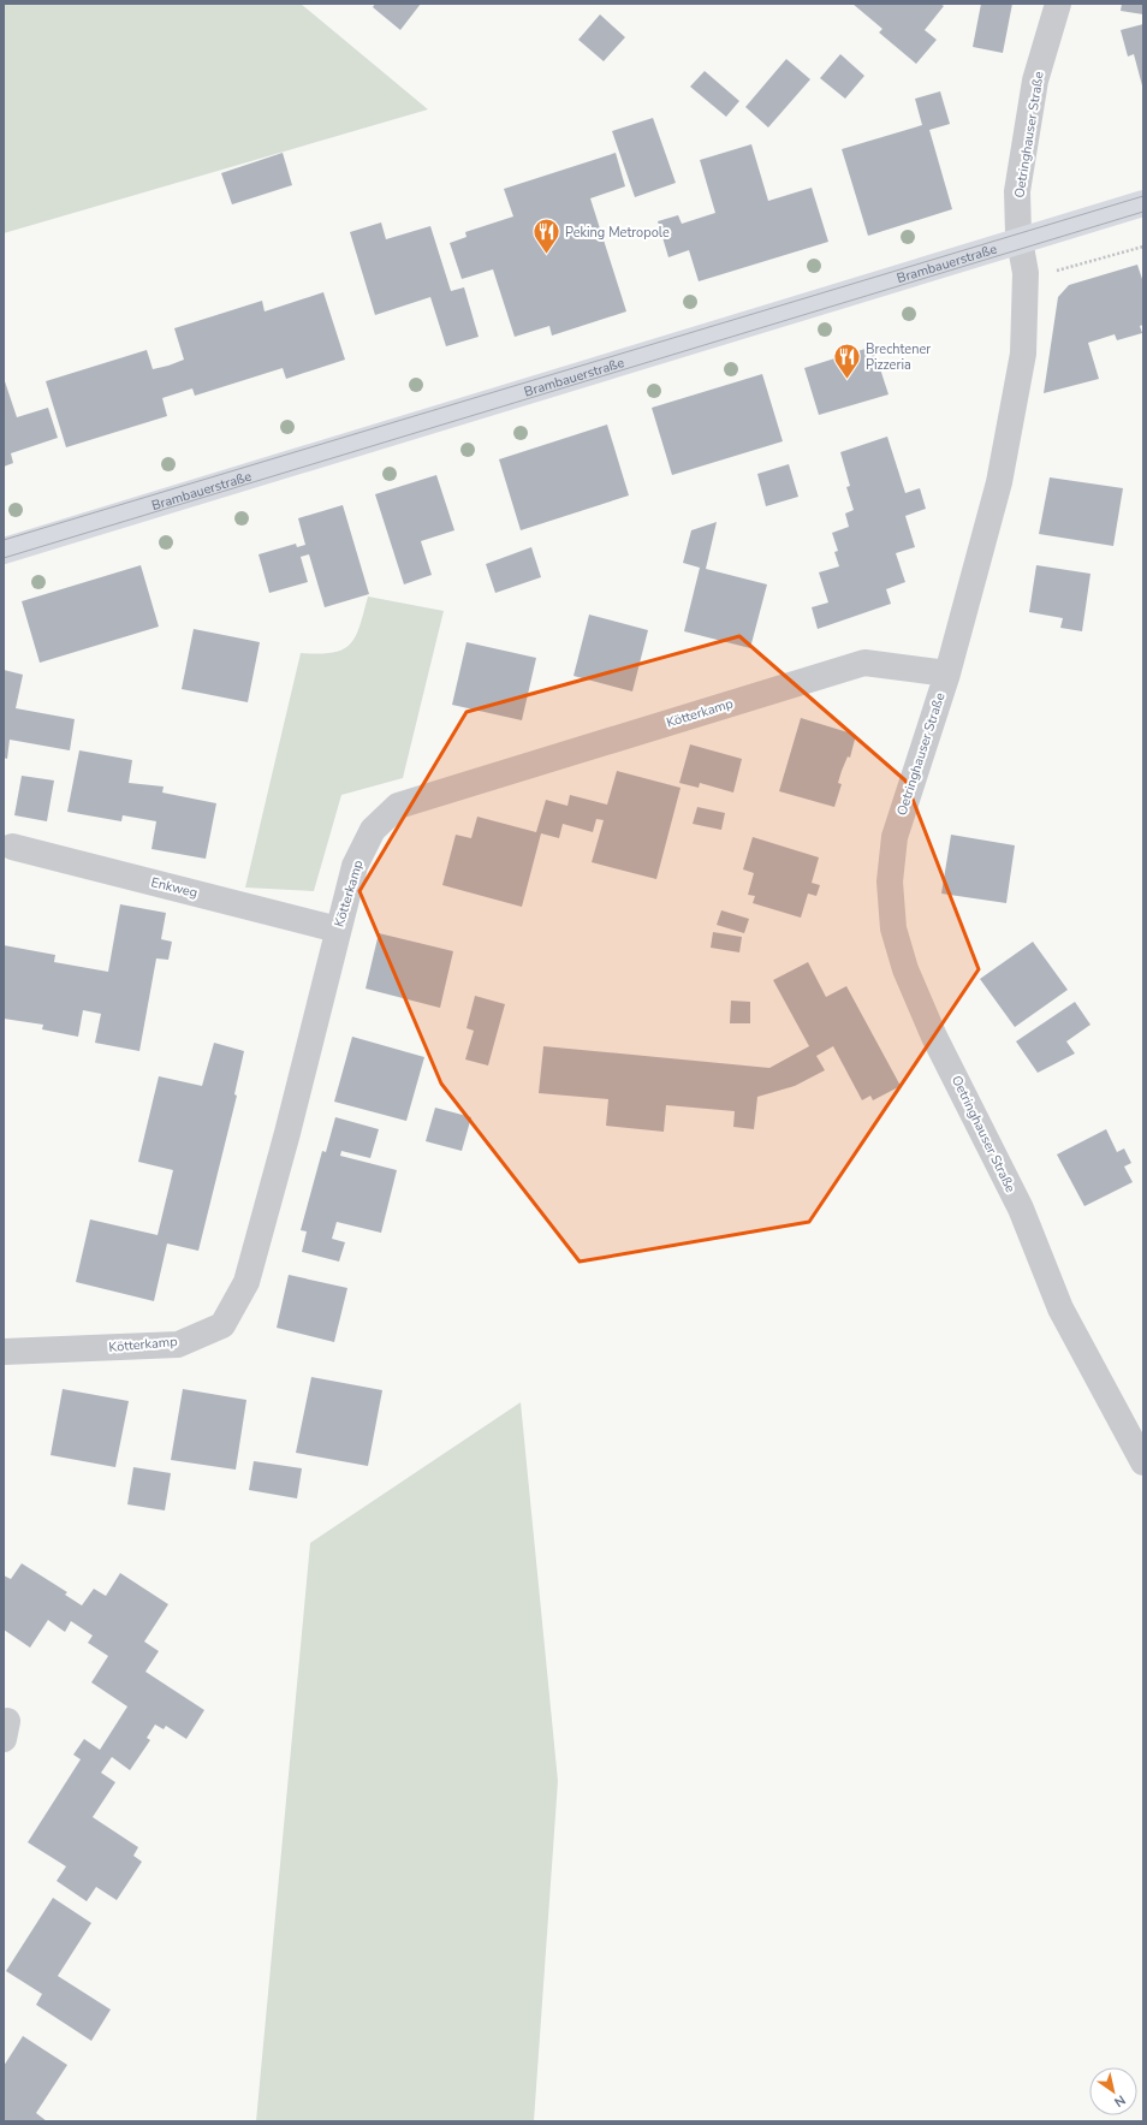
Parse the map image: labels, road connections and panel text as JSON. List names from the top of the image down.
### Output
{
  "streets": {
    "main road": ["Brambauerstraße"],
    "street": ["Oetringhauser Straße", "Kötterkamp", "Enkweg"]
  },
  "crossings": [
    ["Oetringhauser Straße", "Brambauerstraße"],
    ["Oetringhauser Straße", "Kötterkamp"],
    ["Kötterkamp", "Enkweg"]
  ],
  "places": {
    "restaurant": ["Peking Metropole", "Brechtener Pizzeria"]
  },
  "north": "bottom right"
}
